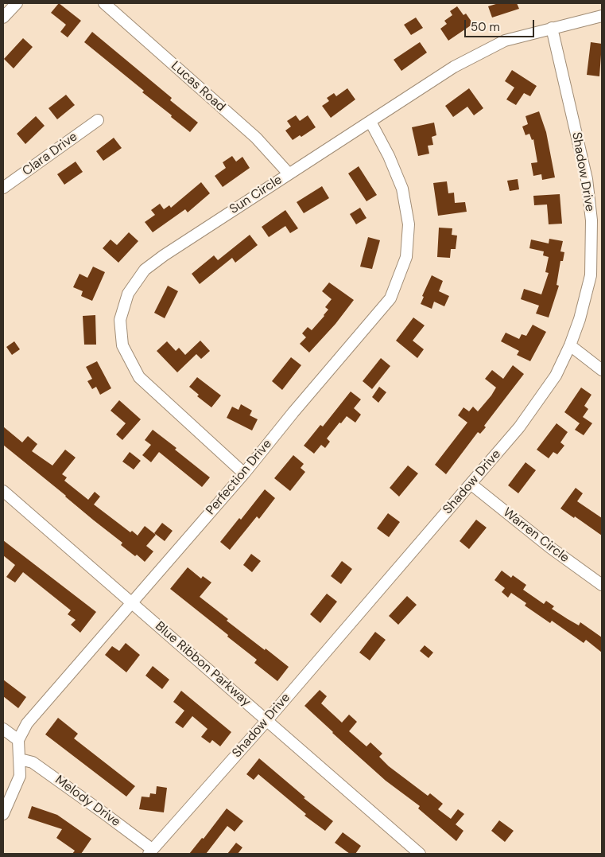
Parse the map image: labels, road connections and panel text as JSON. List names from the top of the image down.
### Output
{
  "streets": {
    "street": [
      "Lucas Road",
      "Clara Drive",
      "Shadow Drive",
      "Sun Circle",
      "Perfection Drive",
      "Warren Circle",
      "Blue Ribbon Parkway",
      "Melody Drive"
    ]
  },
  "crossings": [
    ["Lucas Road", "Sun Circle"],
    ["Shadow Drive", "Sun Circle"],
    ["Shadow Drive", "Warren Circle"],
    ["Shadow Drive", "Blue Ribbon Parkway"],
    ["Shadow Drive", "Melody Drive"],
    ["Sun Circle", "Perfection Drive"],
    ["Perfection Drive", "Blue Ribbon Parkway"]
  ],
  "scale_bar": "50 m"
}
